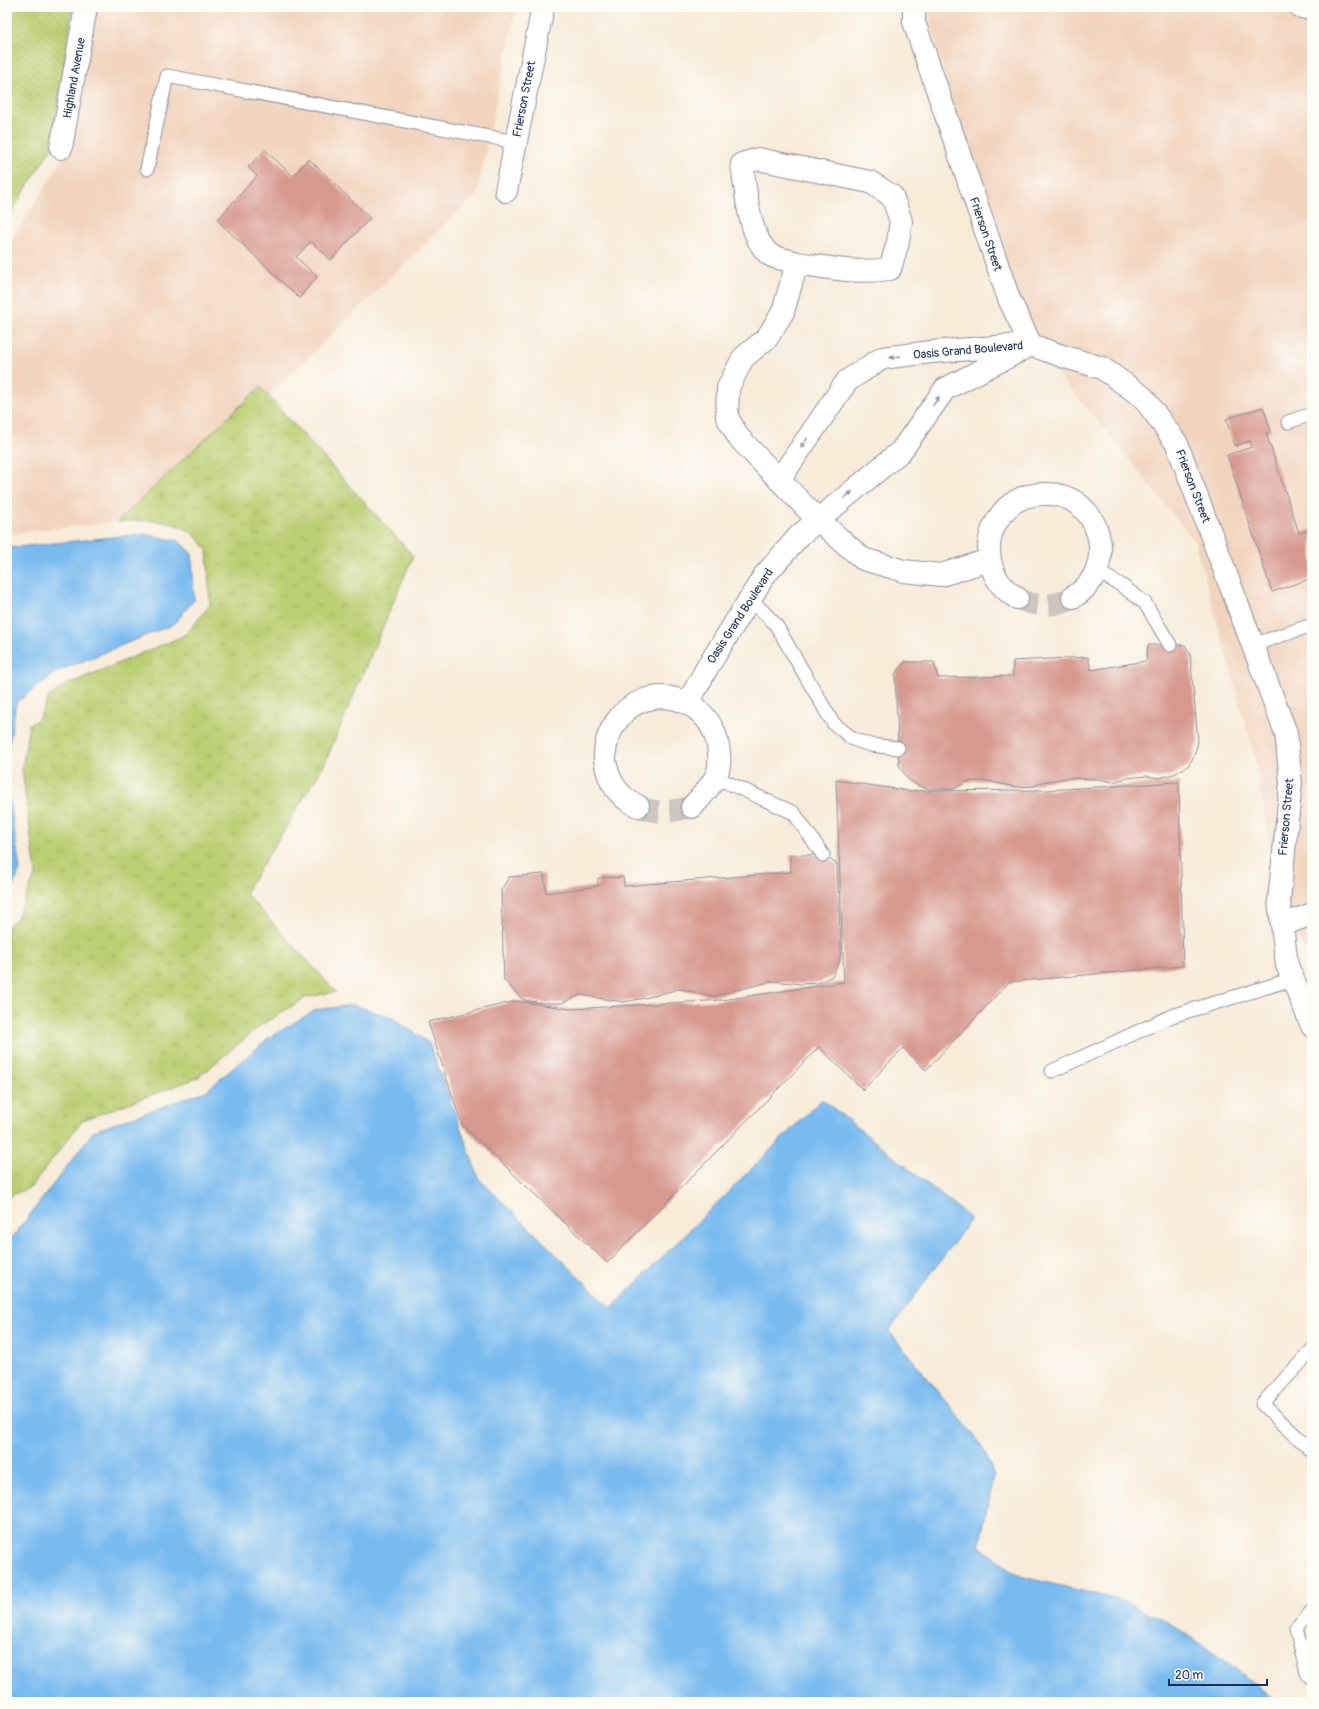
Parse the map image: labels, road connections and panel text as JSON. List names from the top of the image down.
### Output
{
  "streets": {
    "street": ["Highland Avenue", "Frierson Street", "Oasis Grand Boulevard"]
  },
  "crossings": [
    ["Frierson Street", "Oasis Grand Boulevard"]
  ],
  "scale_bar": "20 m"
}
